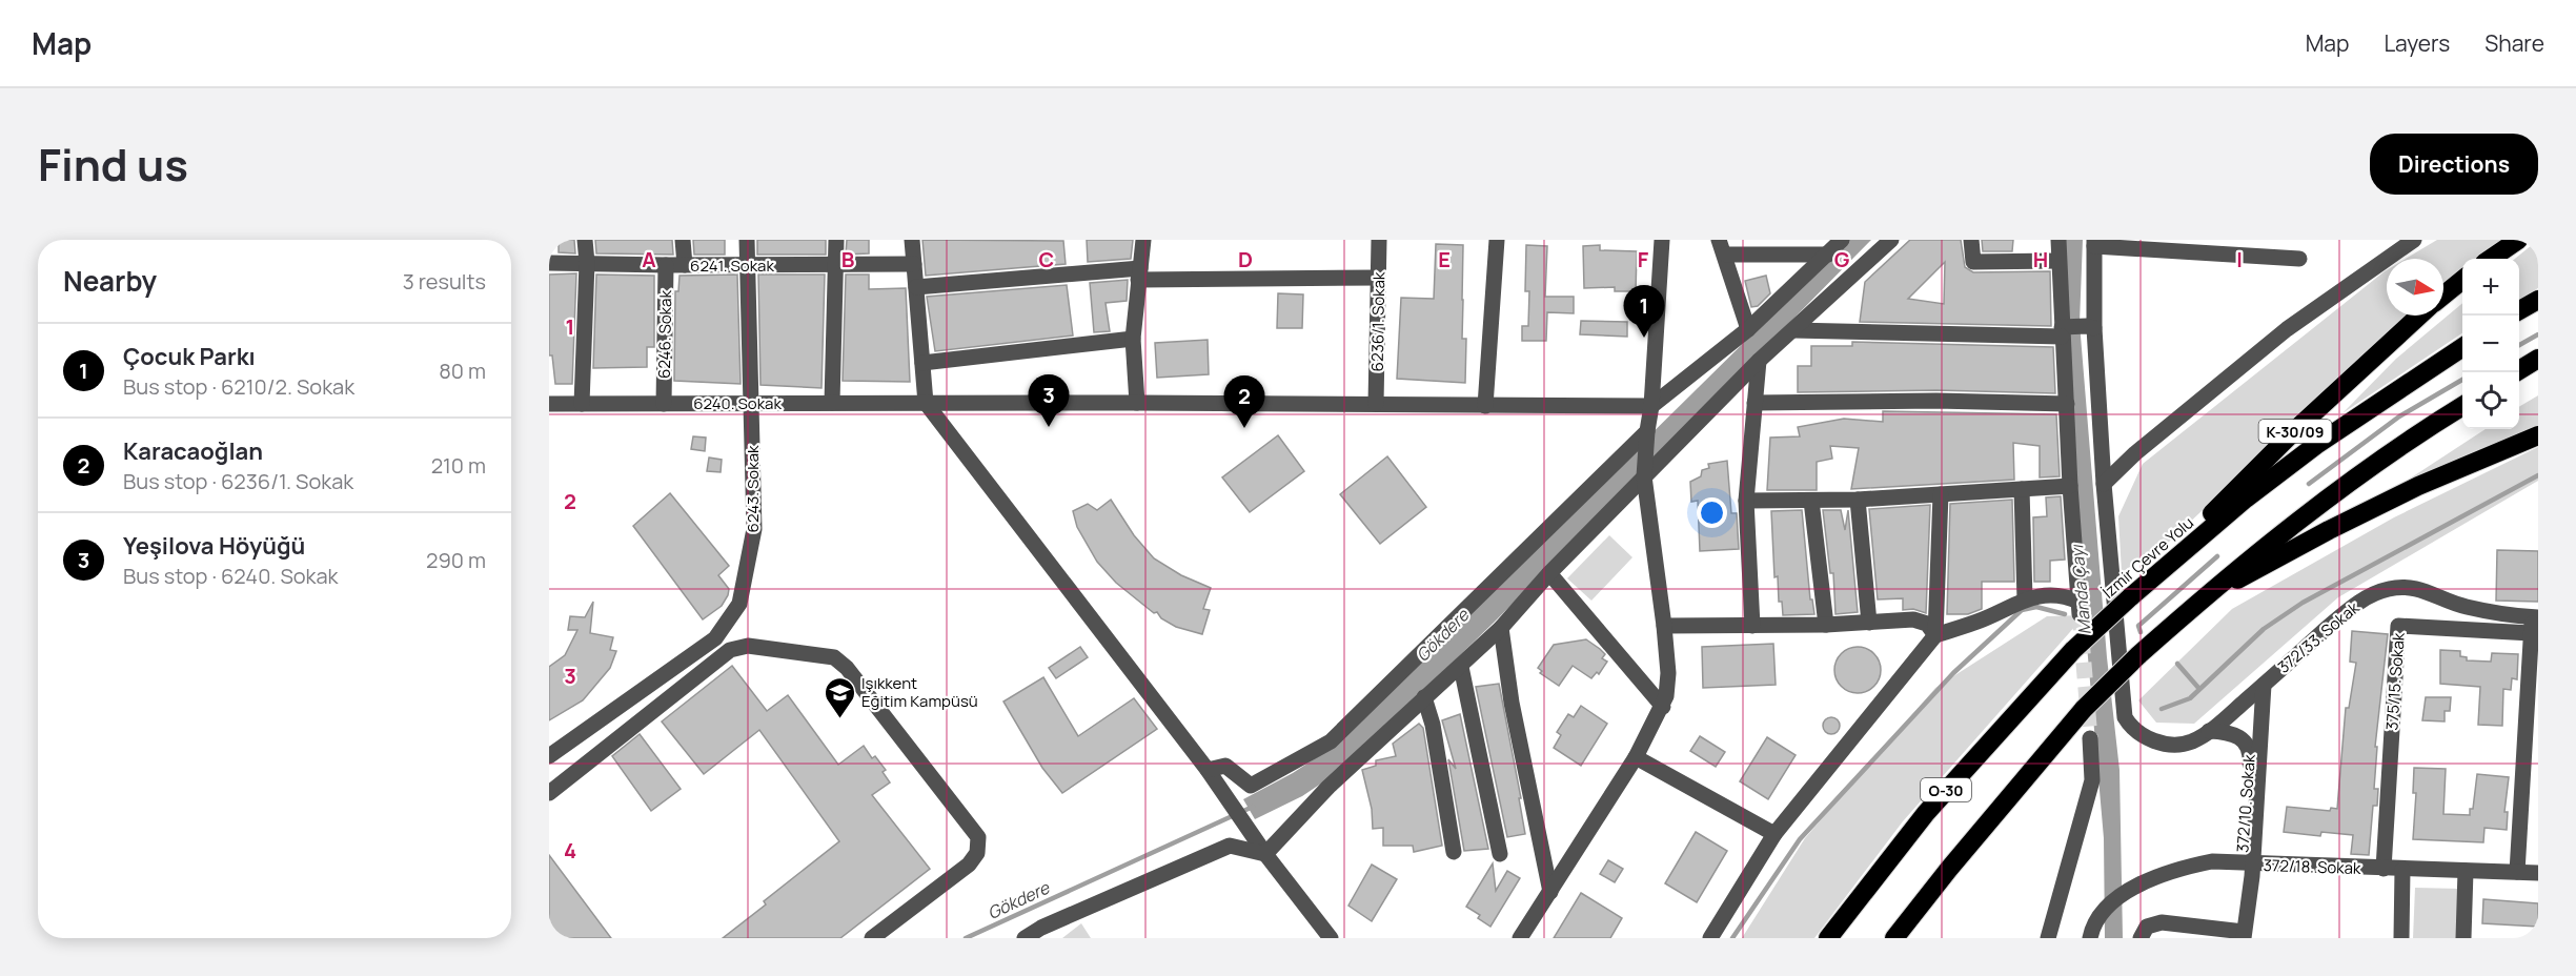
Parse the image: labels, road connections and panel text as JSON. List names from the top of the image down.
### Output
{
  "streets": {
    "highway": ["K-30/09", "İzmir Çevre Yolu", "O-30"],
    "street": [
      "6241. Sokak",
      "6236/1. Sokak",
      "6246. Sokak",
      "6240. Sokak",
      "6243. Sokak",
      "372/33. Sokak",
      "375/15. Sokak",
      "372/10. Sokak",
      "372/18. Sokak"
    ]
  },
  "crossings": [
    ["6241. Sokak", "6246. Sokak"],
    ["6241. Sokak", "6243. Sokak"],
    ["6236/1. Sokak", "6240. Sokak"],
    ["6246. Sokak", "6240. Sokak"],
    ["6240. Sokak", "6243. Sokak"],
    ["K-30/09", "İzmir Çevre Yolu"],
    ["372/33. Sokak", "375/15. Sokak"],
    ["372/33. Sokak", "372/10. Sokak"],
    ["375/15. Sokak", "372/18. Sokak"],
    ["372/10. Sokak", "372/18. Sokak"]
  ],
  "water": ["Manda Çayı", "Gökdere"],
  "places": {
    "school or university": ["Işıkkent Eğitim Kampüsü"]
  },
  "north": "right",
  "page": {
    "header": "Map",
    "nav": ["Map", "Layers", "Share"],
    "title": "Find us",
    "buttons": "Directions",
    "heading": ["Nearby", "3 results"],
    "map_buttons": ["+", "−"],
    "pins": ["1", "3", "2"],
    "list": [
      {
        "mark": "1",
        "name": "Çocuk Parkı",
        "note": "Bus stop · 6210/2. Sokak",
        "value": "80 m"
      },
      {
        "mark": "2",
        "name": "Karacaoğlan",
        "note": "Bus stop · 6236/1. Sokak",
        "value": "210 m"
      },
      {
        "mark": "3",
        "name": "Yeşilova Höyüğü",
        "note": "Bus stop · 6240. Sokak",
        "value": "290 m"
      }
    ]
  },
  "grid": {
    "columns": [
      "A",
      "B",
      "C",
      "D",
      "E",
      "F",
      "G",
      "H",
      "I"
    ],
    "rows": [
      "1",
      "2",
      "3",
      "4"
    ]
  }
}
